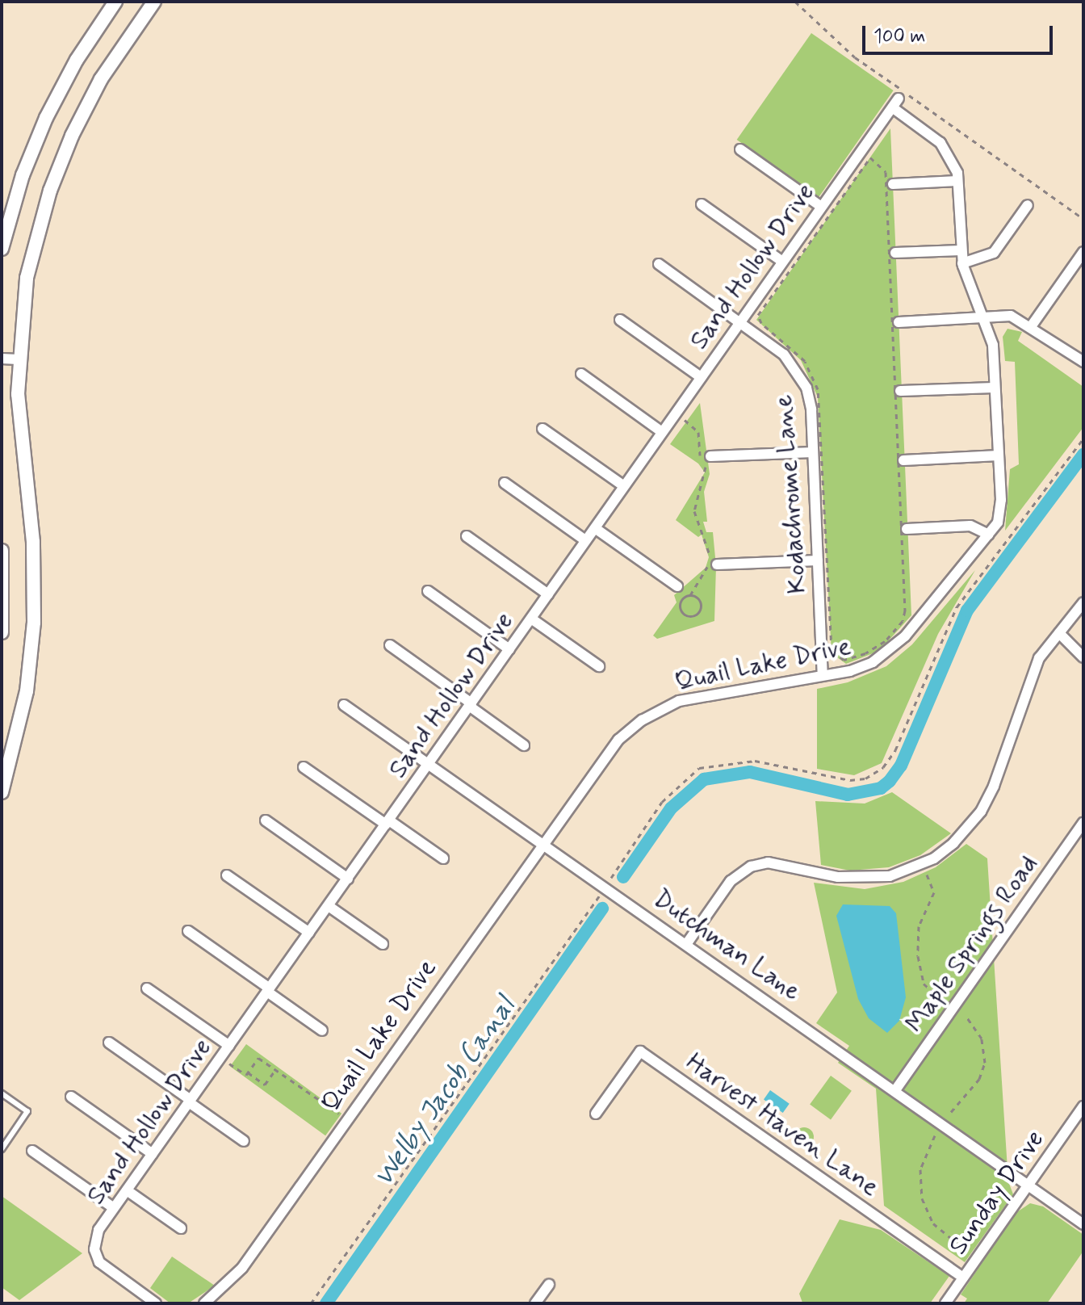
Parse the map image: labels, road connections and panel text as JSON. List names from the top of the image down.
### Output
{
  "streets": {
    "street": [
      "Sand Hollow Drive",
      "Kodachrome Lane",
      "Quail Lake Drive",
      "Maple Springs Road",
      "Dutchman Lane",
      "Harvest Haven Lane",
      "Sunday Drive"
    ]
  },
  "crossings": [
    ["Sand Hollow Drive", "Kodachrome Lane"],
    ["Sand Hollow Drive", "Quail Lake Drive"],
    ["Sand Hollow Drive", "Dutchman Lane"],
    ["Kodachrome Lane", "Quail Lake Drive"],
    ["Quail Lake Drive", "Dutchman Lane"],
    ["Maple Springs Road", "Dutchman Lane"],
    ["Dutchman Lane", "Sunday Drive"],
    ["Harvest Haven Lane", "Sunday Drive"]
  ],
  "water": ["Welby Jacob Canal"],
  "scale_bar": "100 m"
}
